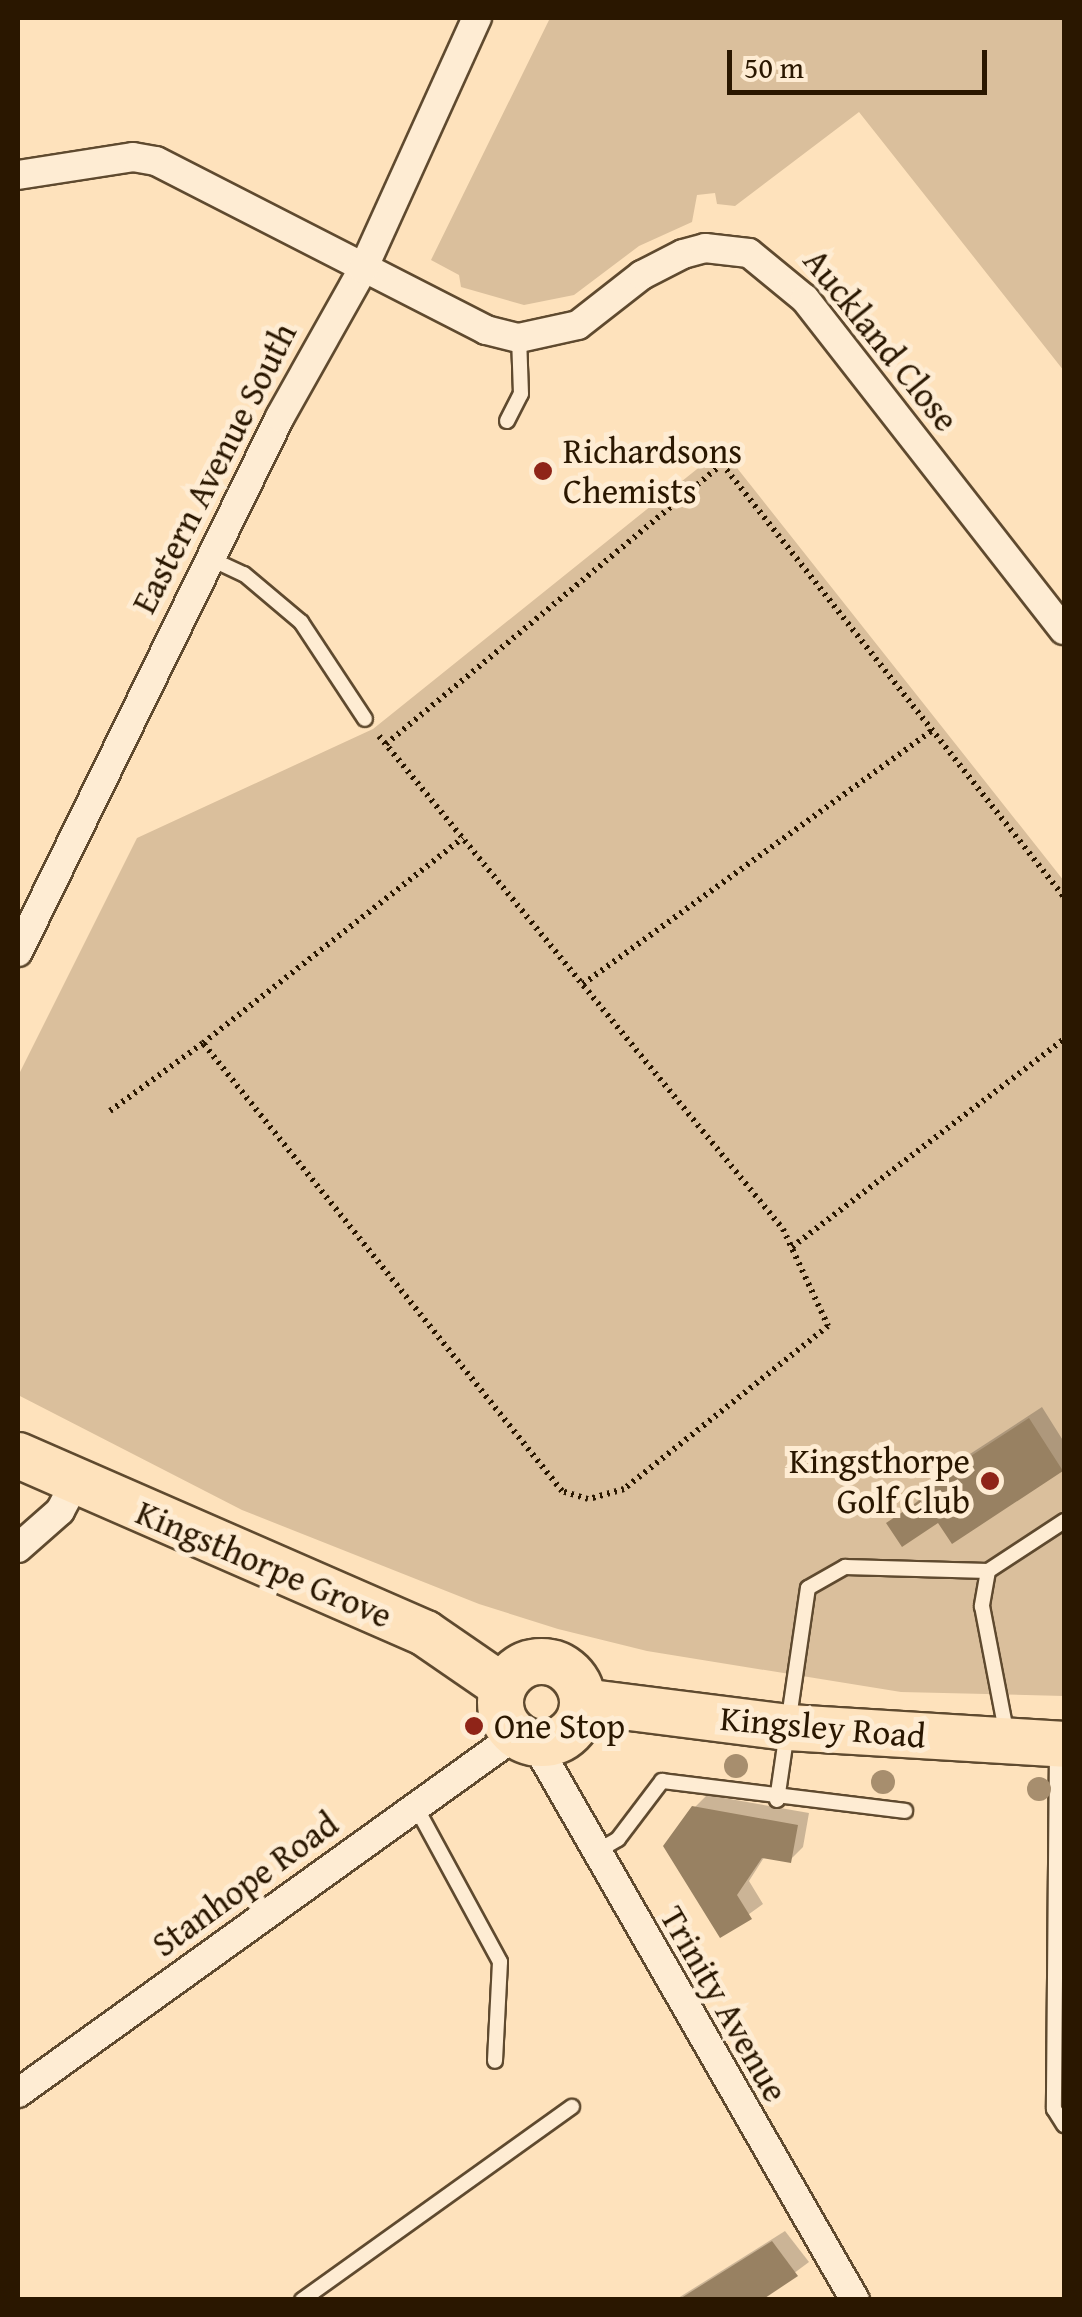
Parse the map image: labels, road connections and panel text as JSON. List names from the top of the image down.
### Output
{
  "streets": {
    "main road": ["Kingsthorpe Grove", "Kingsley Road"],
    "street": [
      "Auckland Close",
      "Eastern Avenue South",
      "Stanhope Road",
      "Trinity Avenue"
    ]
  },
  "crossings": [
    ["Kingsthorpe Grove", "Kingsley Road"],
    ["Kingsthorpe Grove", "Stanhope Road"],
    ["Kingsthorpe Grove", "Trinity Avenue"],
    ["Kingsley Road", "Stanhope Road"],
    ["Kingsley Road", "Trinity Avenue"],
    ["Stanhope Road", "Trinity Avenue"]
  ],
  "places": ["Richardsons Chemists", "Kingsthorpe Golf Club", "One Stop"],
  "scale_bar": "50 m"
}
